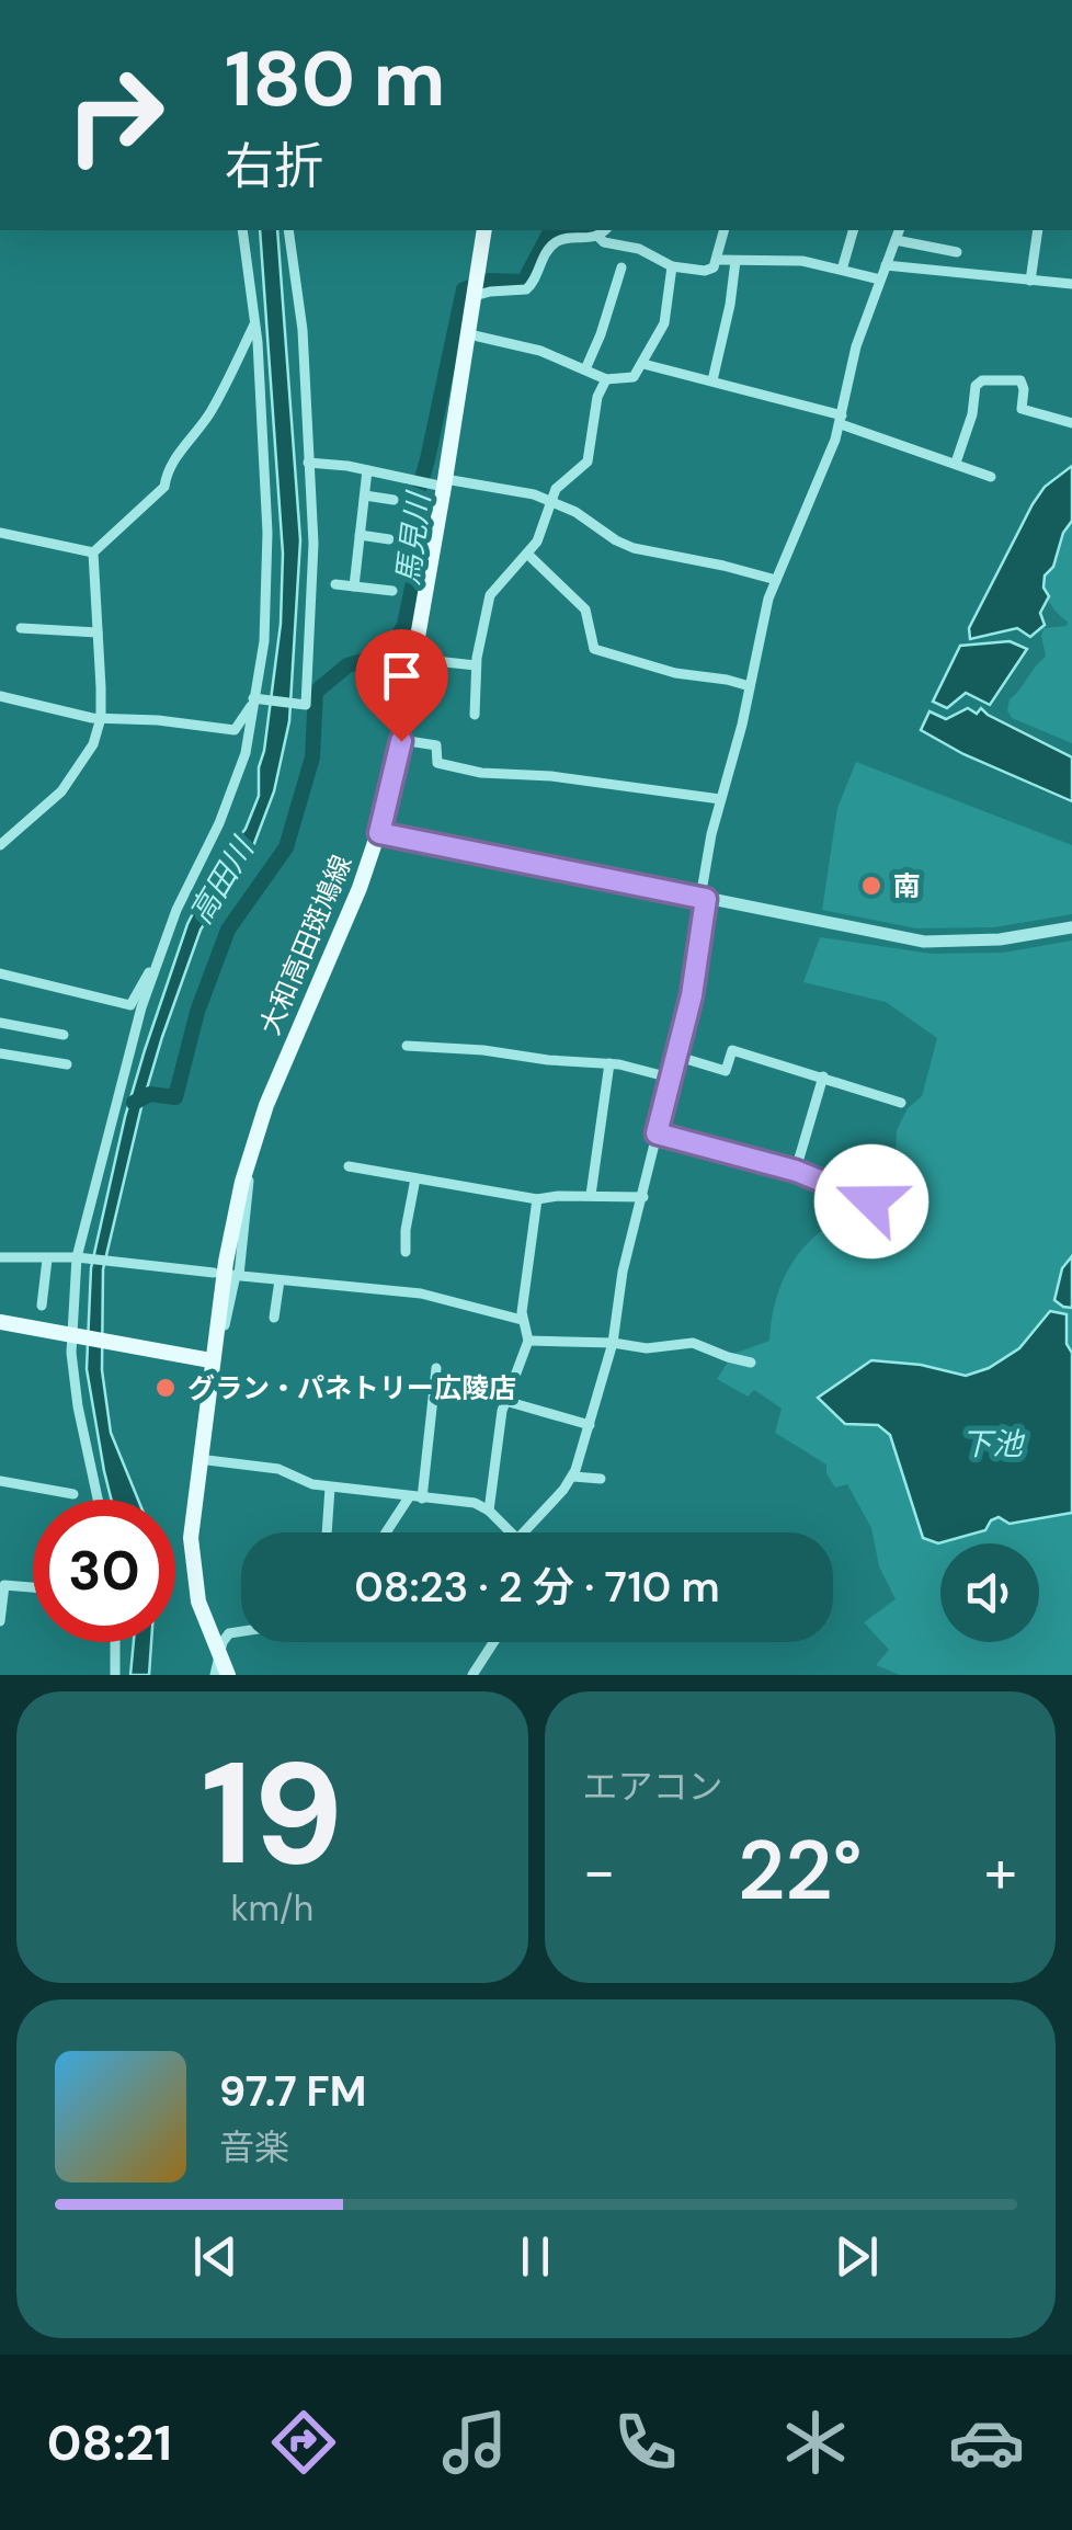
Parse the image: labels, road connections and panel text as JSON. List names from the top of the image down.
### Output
{
  "streets": {
    "main road": ["大和高田斑鳩線"]
  },
  "water": ["馬見川", "高田川", "下池"],
  "places": ["南", "グラン・パネトリー広陵店"],
  "page": {
    "turn": ["180 m", "右折"],
    "limit": "30",
    "trip": "08:23 · 2 分 · 710 m",
    "tile": [
      ["19", "km/h"],
      "エアコン"
    ],
    "heat": ["−", "22°", "+"],
    "song": ["97.7 FM", "音楽"],
    "tabs": "08:21"
  }
}
